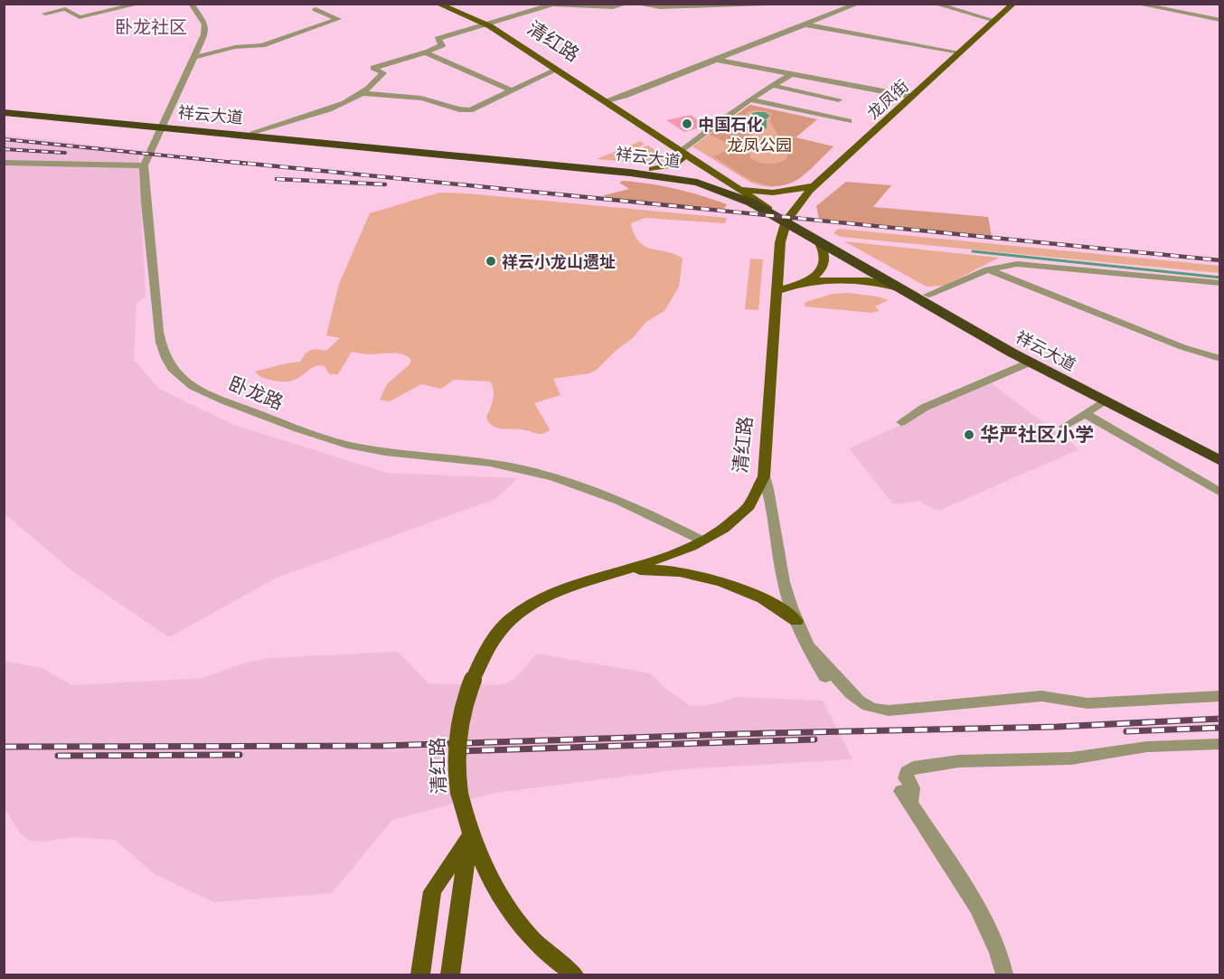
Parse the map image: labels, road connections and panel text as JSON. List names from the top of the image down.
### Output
{
  "streets": {
    "highway": ["祥云大道"],
    "main road": ["清红路", "龙凤街"],
    "street": ["卧龙路"]
  },
  "crossings": [
    ["清红路", "龙凤街"],
    ["清红路", "祥云大道"],
    ["清红路", "卧龙路"],
    ["龙凤街", "祥云大道"],
    ["祥云大道", "卧龙路"]
  ],
  "districts": ["卧龙社区"],
  "parks": ["龙凤公园"],
  "places": ["中国石化", "祥云小龙山遗址", "华严社区小学"]
}
